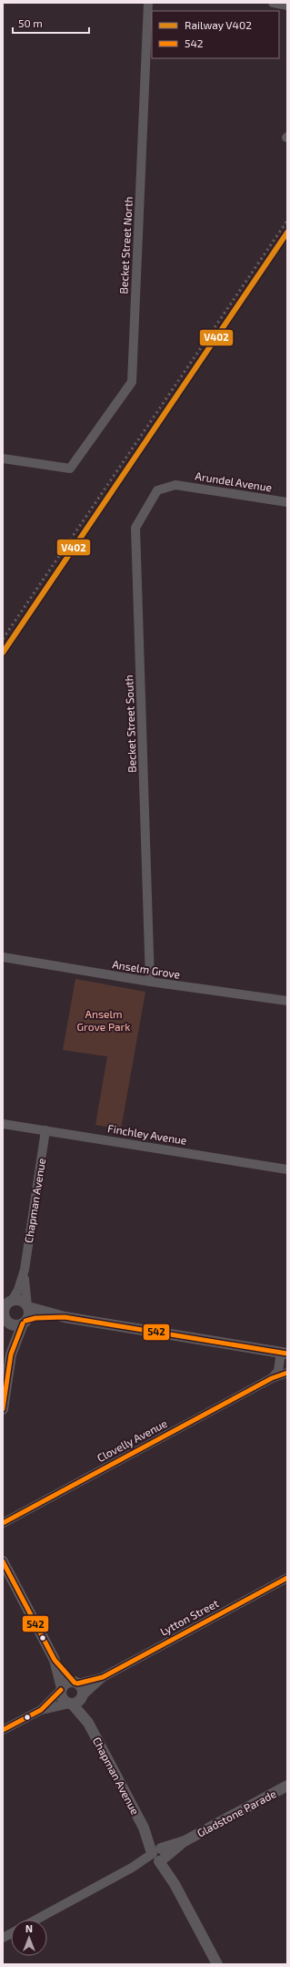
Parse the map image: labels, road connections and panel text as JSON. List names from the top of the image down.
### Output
{
  "streets": {
    "street": [
      "Becket Street North",
      "Arundel Avenue",
      "Becket Street South",
      "Anselm Grove",
      "Finchley Avenue",
      "Chapman Avenue",
      "Clovelly Avenue",
      "Lytton Street",
      "Gladstone Parade"
    ]
  },
  "crossings": [
    ["Arundel Avenue", "Becket Street South"],
    ["Becket Street South", "Anselm Grove"],
    ["Finchley Avenue", "Chapman Avenue"],
    ["Chapman Avenue", "Lytton Street"],
    ["Chapman Avenue", "Gladstone Parade"]
  ],
  "parks": ["Anselm Grove Park"],
  "lines": ["rail line V402", "transit line 542"],
  "legend": ["Railway V402", "542"],
  "scale_bar": "50 m",
  "north": "top"
}
